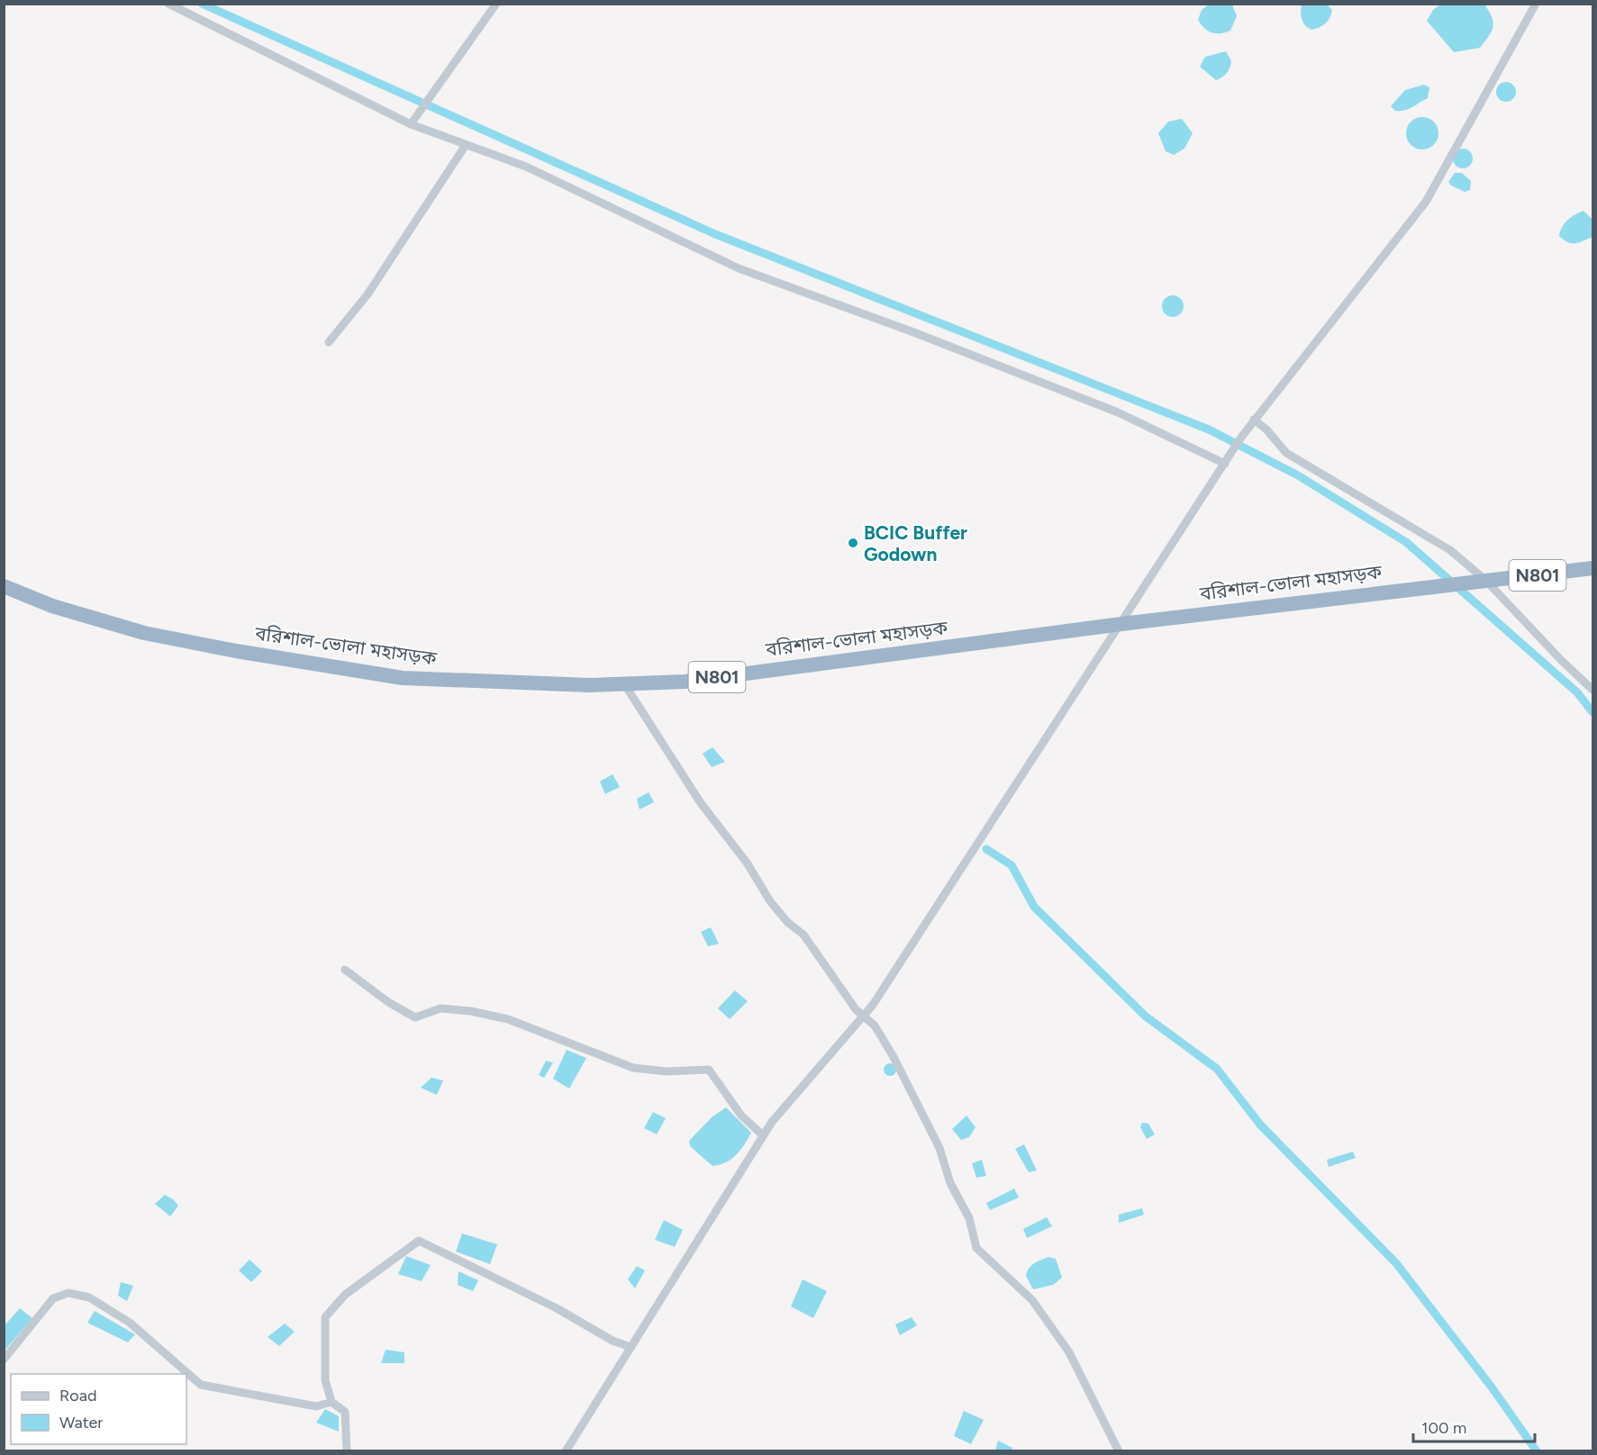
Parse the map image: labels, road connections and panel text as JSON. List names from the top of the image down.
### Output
{
  "streets": {
    "highway": ["N801", "বরিশাল-ভোলা মহাসড়ক"]
  },
  "places": ["BCIC Buffer Godown"],
  "legend": ["Road", "Water"],
  "scale_bar": "100 m"
}
